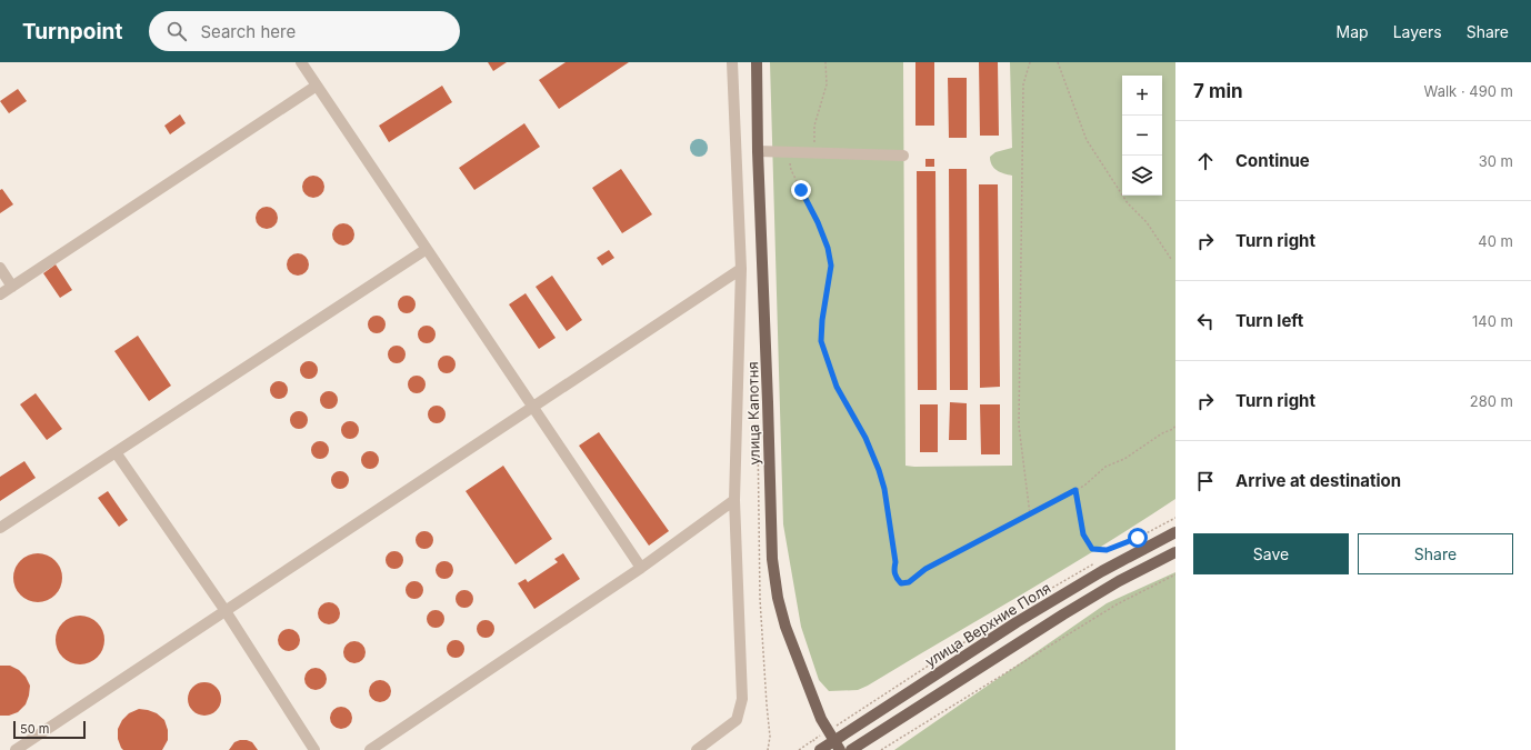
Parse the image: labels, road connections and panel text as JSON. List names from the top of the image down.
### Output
{
  "streets": {
    "main road": ["улица Капотня", "улица Верхние Поля"]
  },
  "crossings": [
    ["улица Капотня", "улица Верхние Поля"]
  ],
  "scale_bar": "50 m",
  "page": {
    "header": "Turnpoint",
    "search": "Search here",
    "nav": ["Map", "Layers", "Share"],
    "heading": ["7 min", "Walk · 490 m"],
    "map_buttons": ["+", "−"],
    "list": [
      ["Continue", "30 m"],
      ["Turn right", "40 m"],
      ["Turn left", "140 m"],
      ["Turn right", "280 m"],
      "Arrive at destination"
    ],
    "buttons": ["Save", "Share"],
    "scale": "50 m"
  }
}
